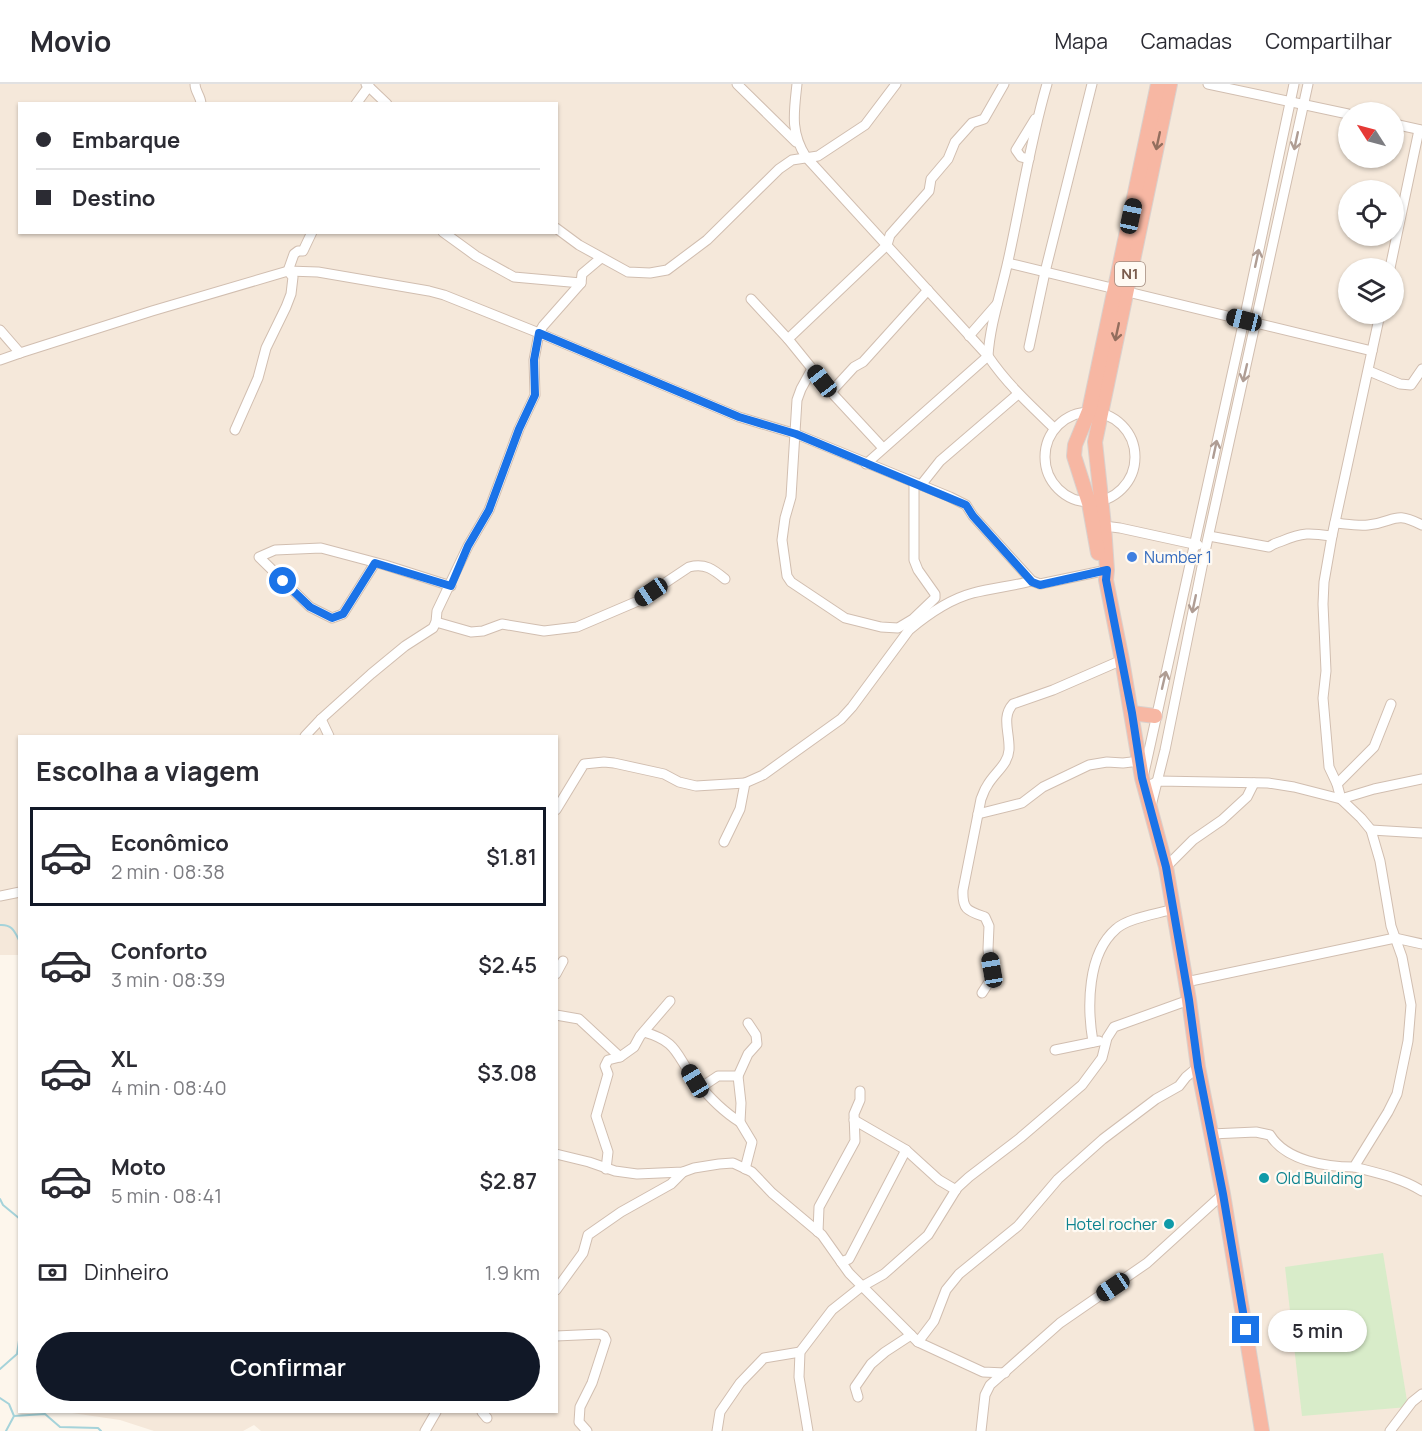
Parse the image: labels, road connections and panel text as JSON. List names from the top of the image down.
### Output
{
  "streets": {
    "highway": ["N1"]
  },
  "places": ["Number 1", "Old Building", "Hotel rocher"],
  "north": "top left",
  "page": {
    "header": "Movio",
    "nav": ["Mapa", "Camadas", "Compartilhar"],
    "banner": ["Embarque", "Destino"],
    "heading": "Escolha a viagem",
    "list": [
      {
        "name": "Econômico",
        "note": "2 min · 08:38",
        "value": "$1.81"
      },
      {
        "name": "Conforto",
        "note": "3 min · 08:39",
        "value": "$2.45"
      },
      {
        "name": "XL",
        "note": "4 min · 08:40",
        "value": "$3.08"
      },
      {
        "name": "Moto",
        "note": "5 min · 08:41",
        "value": "$2.87"
      }
    ],
    "pay": ["Dinheiro", "1.9 km"],
    "bubble": "5 min",
    "buttons": "Confirmar"
  }
}
